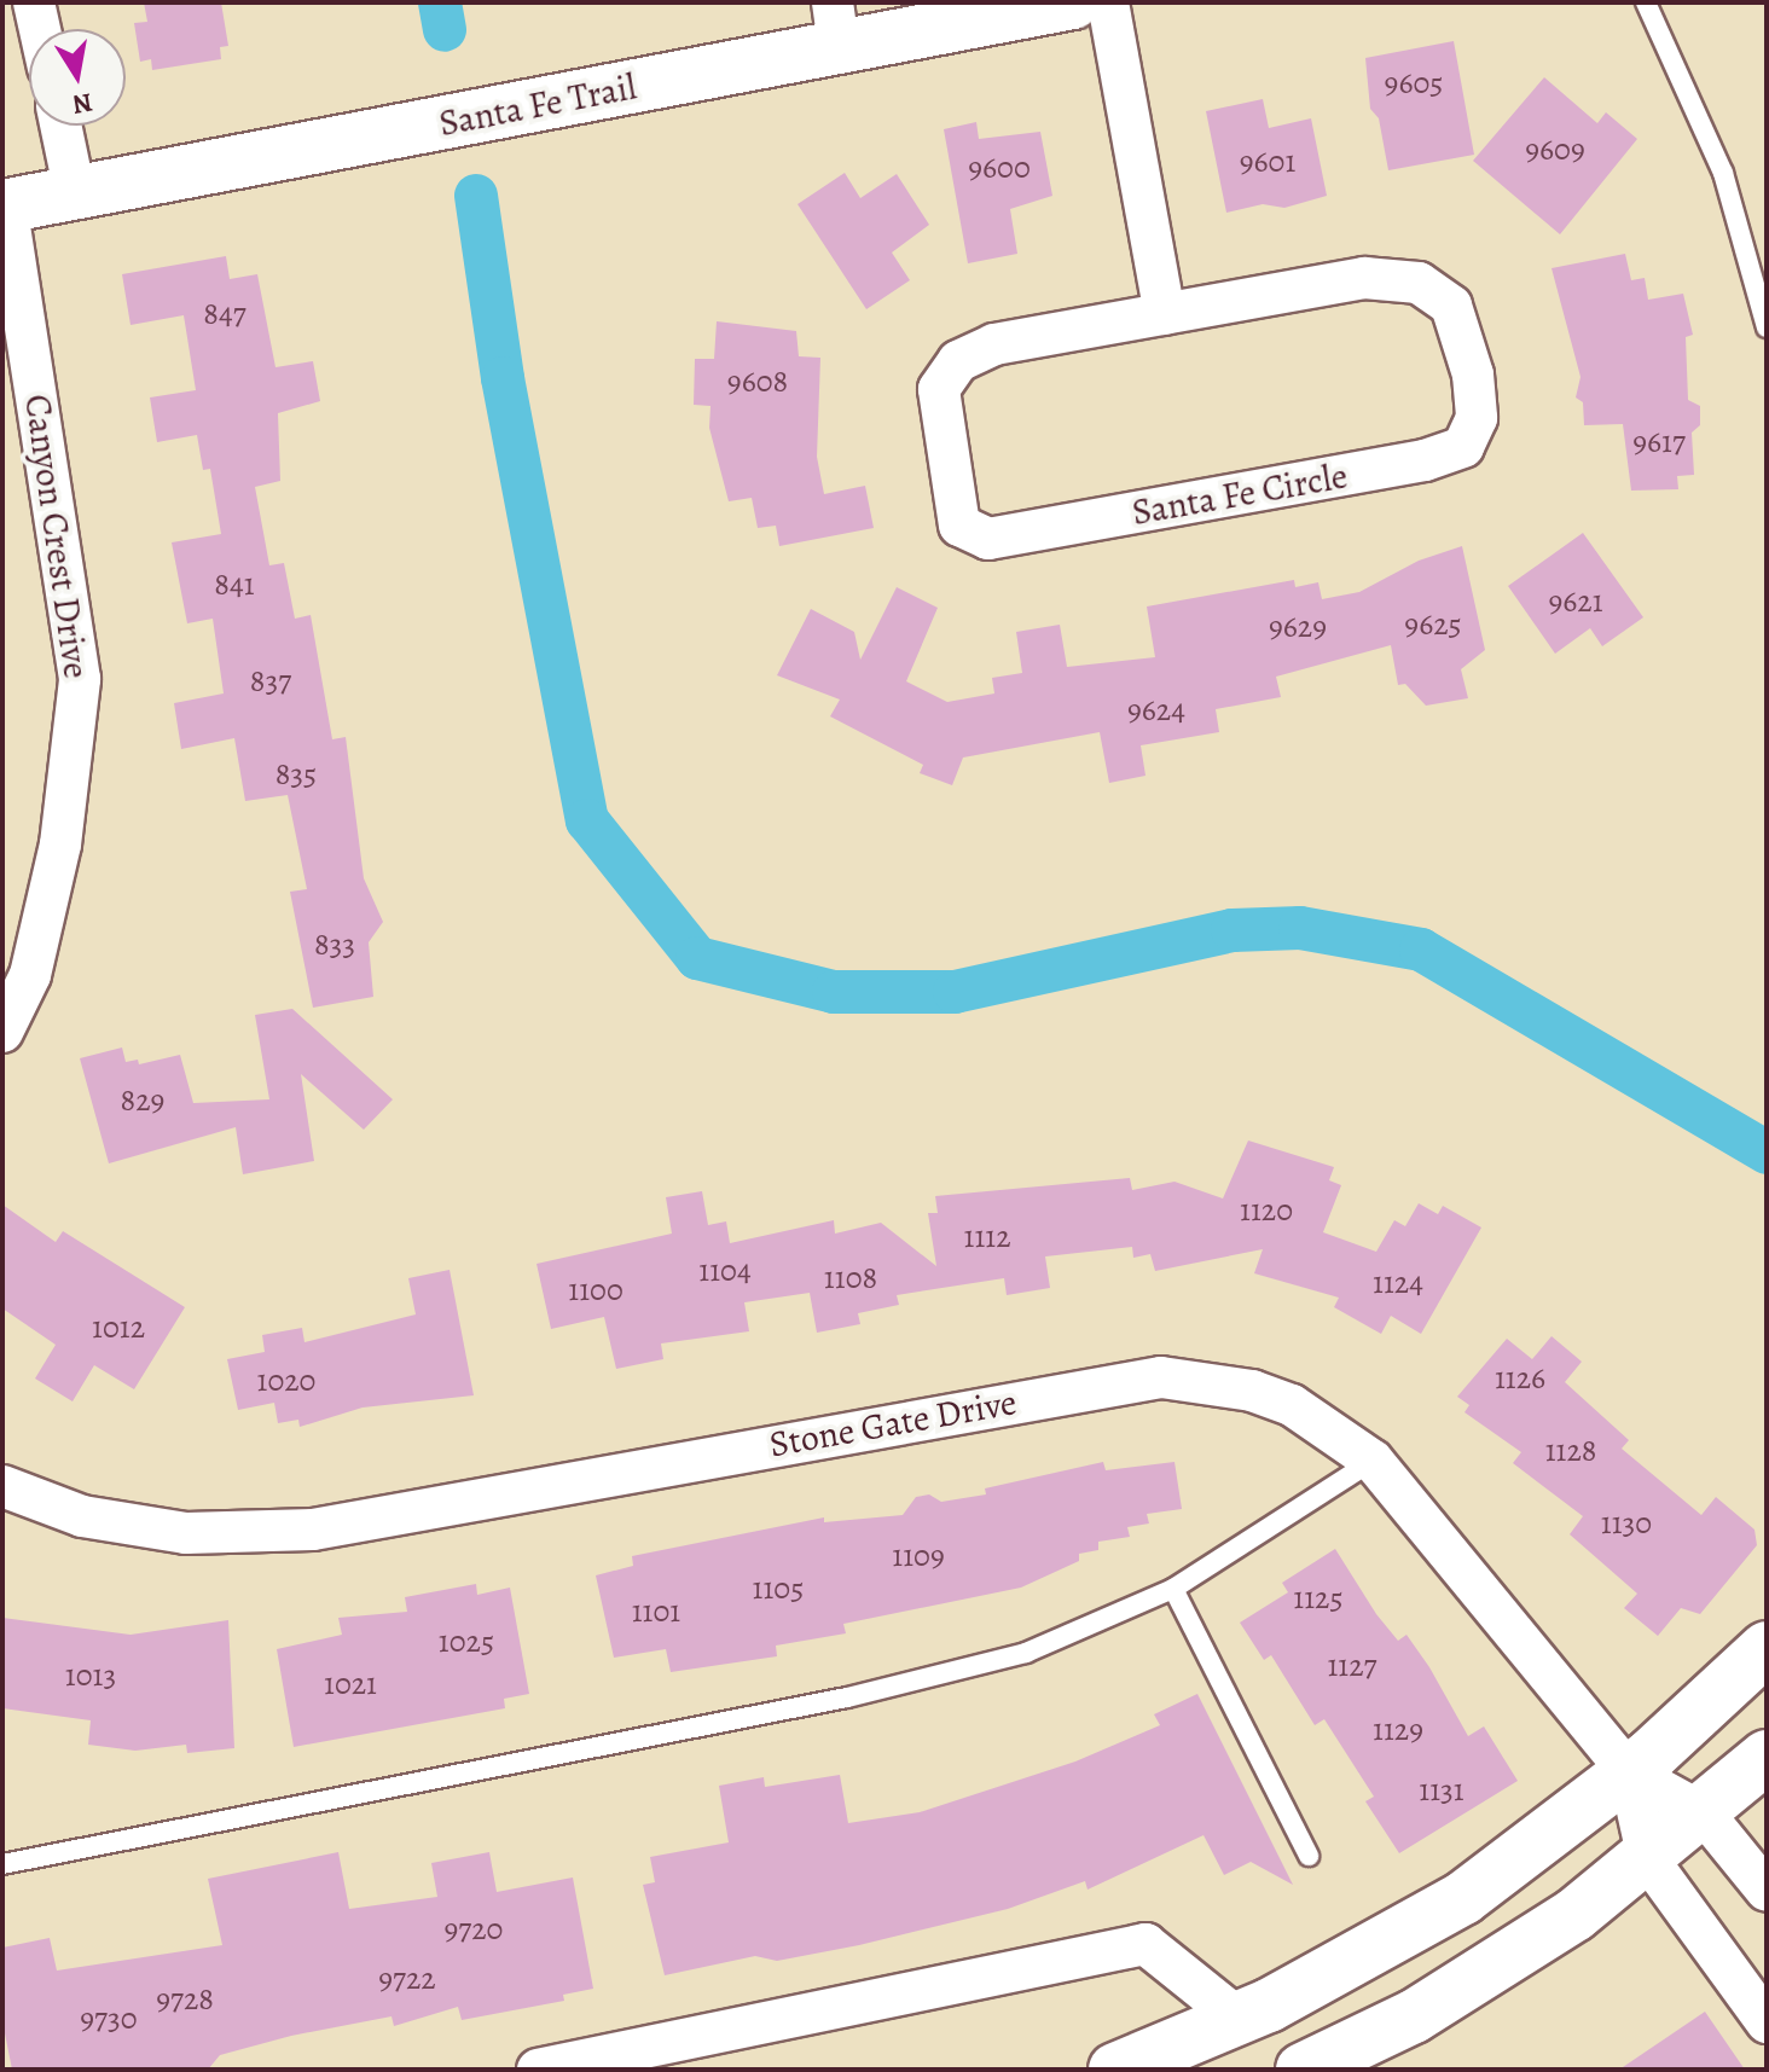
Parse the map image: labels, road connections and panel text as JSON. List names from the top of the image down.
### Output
{
  "streets": {
    "main road": ["Santa Fe Trail"],
    "street": ["Santa Fe Circle", "Canyon Crest Drive", "Stone Gate Drive"]
  },
  "crossings": [
    ["Santa Fe Trail", "Canyon Crest Drive"]
  ],
  "house_numbers": [
    "9605",
    "9609",
    "9601",
    "9600",
    "847",
    "9608",
    "9617",
    "841",
    "9621",
    "9625",
    "9629",
    "837",
    "9624",
    "835",
    "833",
    "829",
    "1120",
    "1112",
    "1104",
    "1108",
    "1124",
    "1100",
    "1012",
    "1126",
    "1020",
    "1128",
    "1130",
    "1109",
    "1105",
    "1125",
    "1101",
    "1025",
    "1127",
    "1013",
    "1021",
    "1129",
    "1131",
    "9720",
    "9722",
    "9728",
    "9730"
  ],
  "north": "bottom"
}
